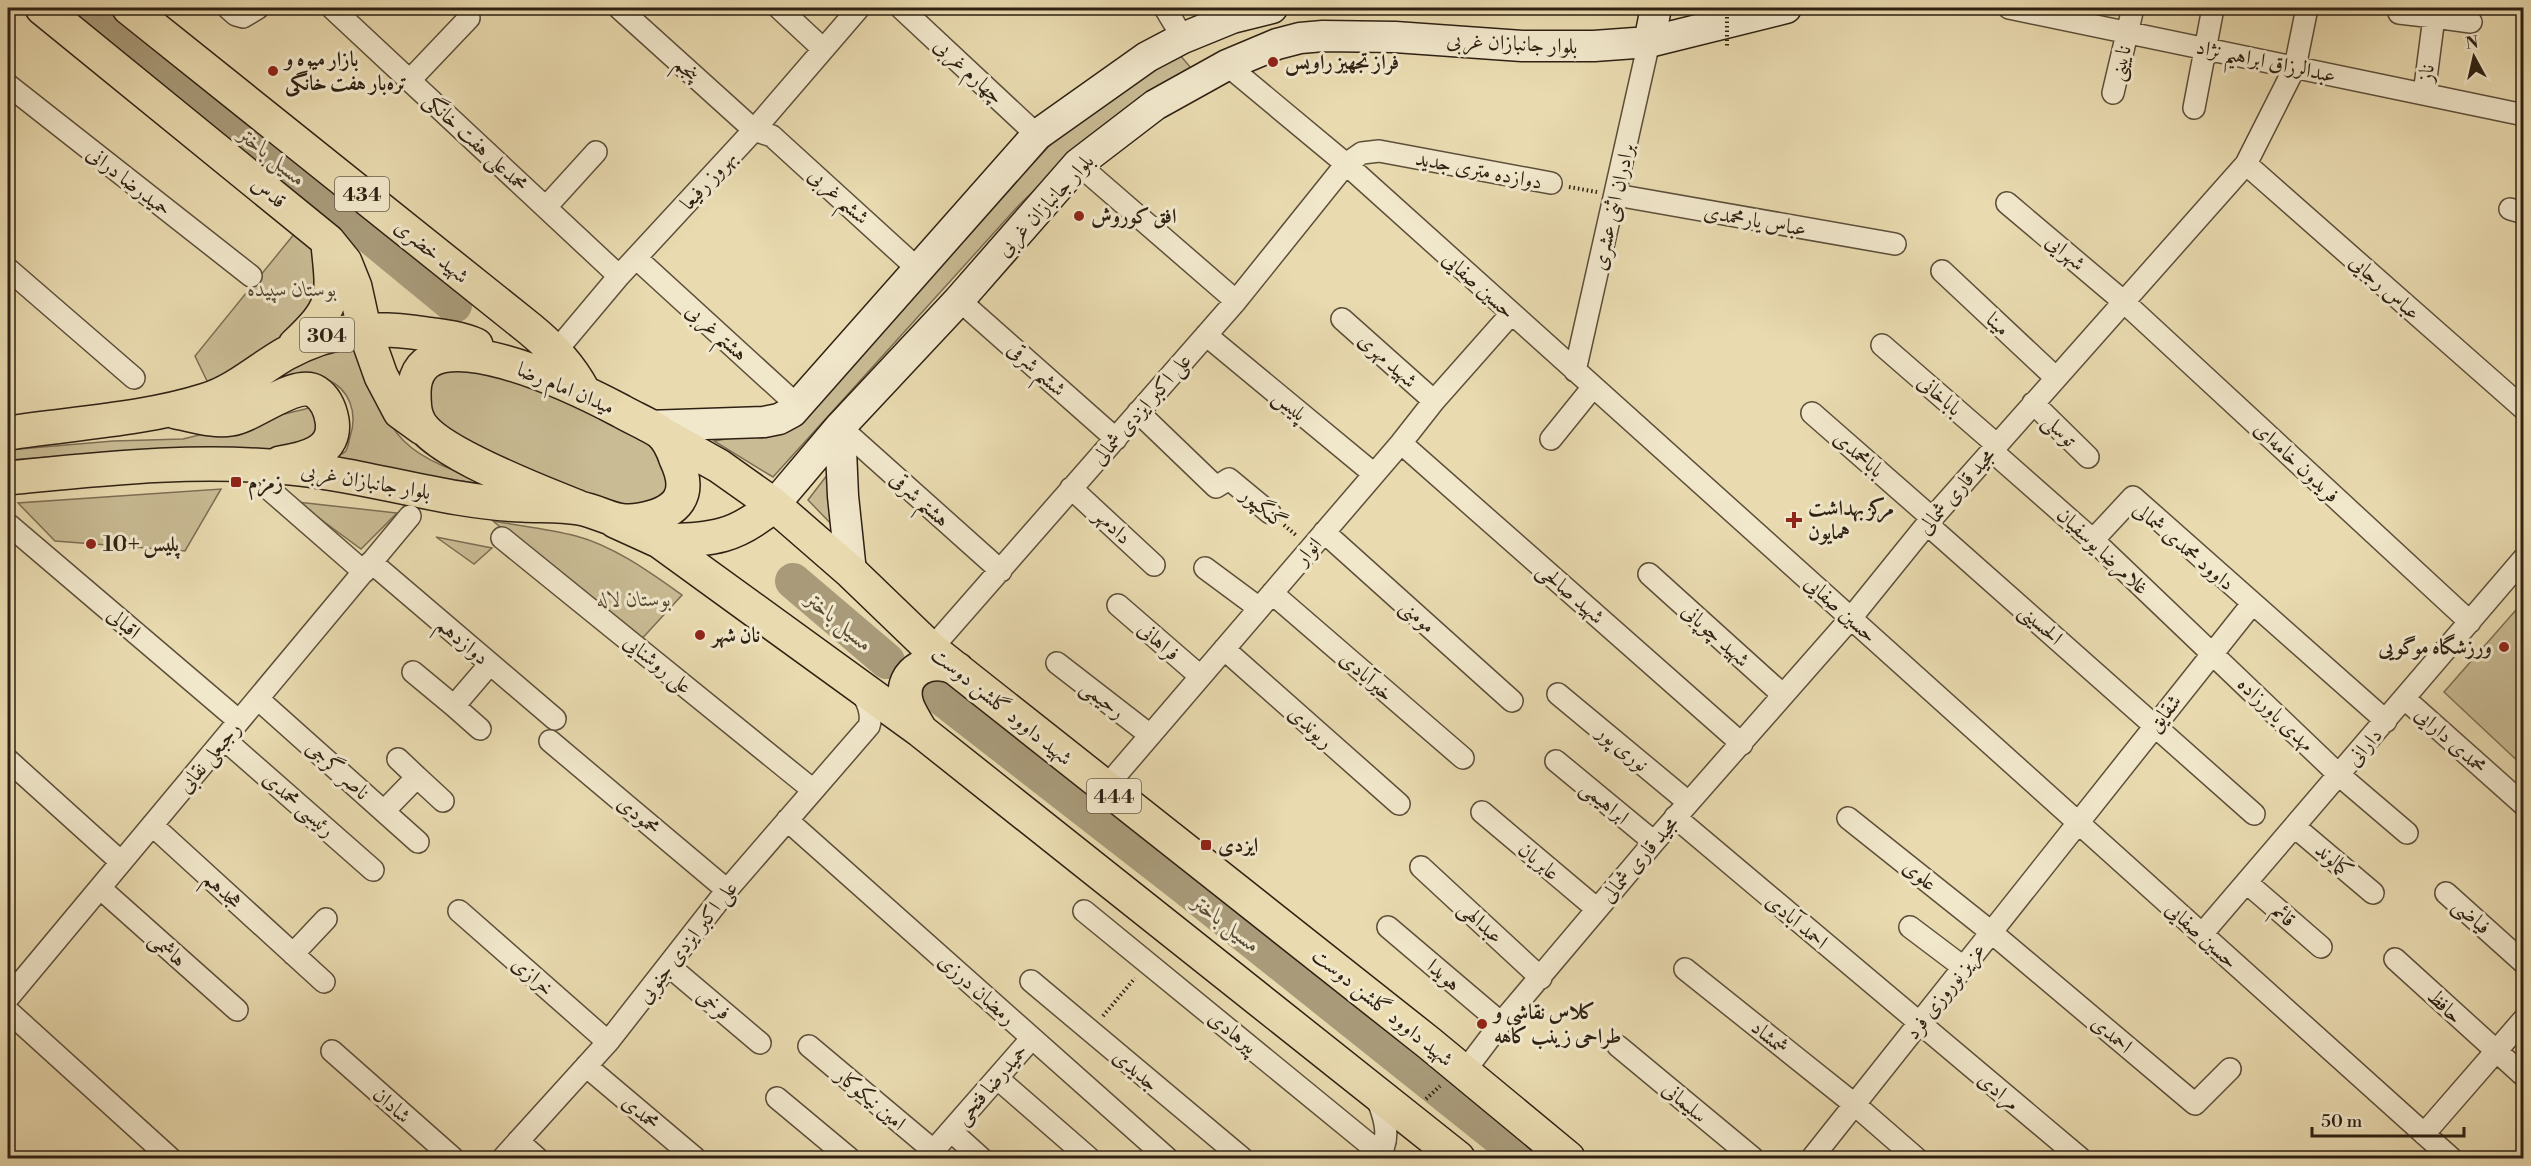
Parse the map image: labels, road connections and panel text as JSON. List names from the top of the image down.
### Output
{
  "streets": {
    "main road": [
      "بلوار جانبازان غربی",
      "قدس",
      "434",
      "شهید خضری",
      "304",
      "میدان امام رضا",
      "شهید داوود گلشن دوست",
      "444"
    ],
    "street": [
      "عبدالرزاق ابراهیم نژاد",
      "نایینی",
      "پنجم",
      "چهارم غربی",
      "ناز",
      "محمدعلی هفت خانگی",
      "دوازده متری جدید",
      "بهروز رفیعا",
      "حمیدرضا درانی",
      "ششم غربی",
      "برادران اثنی عشری",
      "عباس یارمحمدی",
      "شهرایی",
      "حسین صفایی",
      "عباس رجایی",
      "مینا",
      "هشتم غربی",
      "شهید مهری",
      "ششم شرقی",
      "باباخانی",
      "پلیس",
      "علی اکبر ایزدی شمالی",
      "توسلی",
      "بابامحمدی",
      "فریدون خامه‌ای",
      "مجید قاری شمالی",
      "هشتم شرقی",
      "گنگپور",
      "دادمهر",
      "داوود محمدی شمالی",
      "انوار",
      "غلامرضا یوسفیان",
      "شهید صالحی",
      "مومنی",
      "اقبالی",
      "الحسینی",
      "شهید چوپانی",
      "دوازدهم",
      "فراهانی",
      "علی روشنایی",
      "خیرآبادی",
      "رحیمی",
      "شقایق",
      "مهدی یاورزاده",
      "ریوندی",
      "محمدی دارایی",
      "دارانی",
      "نوری پور",
      "رجبعلی نقابی",
      "ناصر گرجی",
      "ابراهیمی",
      "رئیسی محمدی",
      "محمودی",
      "کمالوند",
      "عابریان",
      "علوی",
      "هجدهم",
      "قائم",
      "فیاضی",
      "احمد آبادی",
      "عبدالهی",
      "علی اکبر ایزدی جنوبی",
      "هاشمی",
      "هویدا",
      "خرازی",
      "رمضان درزی",
      "عزیز نوروزی فرد",
      "فرخی",
      "حافظ",
      "پیرهادی",
      "احمدی",
      "شمشاد",
      "جدیدی",
      "حمیدرضا فتحی",
      "مرادی",
      "امین نیکوکار",
      "سلیمانی",
      "شادان",
      "محمدی"
    ]
  },
  "crossings": [
    ["بلوار جانبازان غربی", "برادران اثنی عشری"],
    ["بلوار جانبازان غربی", "حسین صفایی"],
    ["بلوار جانبازان غربی", "ششم شرقی"],
    ["بلوار جانبازان غربی", "هشتم شرقی"],
    ["بلوار جانبازان غربی", "شهید داوود گلشن دوست"],
    ["عبدالرزاق ابراهیم نژاد", "نایینی"],
    ["عبدالرزاق ابراهیم نژاد", "ناز"],
    ["عبدالرزاق ابراهیم نژاد", "مجید قاری شمالی"],
    ["پنجم", "بهروز رفیعا"],
    ["پنجم", "ششم غربی"],
    ["محمدعلی هفت خانگی", "بهروز رفیعا"],
    ["دوازده متری جدید", "برادران اثنی عشری"],
    ["دوازده متری جدید", "عباس یارمحمدی"],
    ["دوازده متری جدید", "حسین صفایی"],
    ["دوازده متری جدید", "علی اکبر ایزدی شمالی"],
    ["بهروز رفیعا", "ششم غربی"],
    ["بهروز رفیعا", "شهید خضری"],
    ["بهروز رفیعا", "هشتم غربی"],
    ["قدس", "304"],
    ["قدس", "میدان امام رضا"],
    ["برادران اثنی عشری", "عباس یارمحمدی"],
    ["برادران اثنی عشری", "حسین صفایی"],
    ["شهید خضری", "میدان امام رضا"],
    ["شهرایی", "فریدون خامه‌ای"],
    ["شهرایی", "مجید قاری شمالی"],
    ["حسین صفایی", "علی اکبر ایزدی شمالی"],
    ["حسین صفایی", "مجید قاری شمالی"],
    ["حسین صفایی", "انوار"],
    ["حسین صفایی", "شقایق"],
    ["حسین صفایی", "دارانی"],
    ["حسین صفایی", "عزیز نوروزی فرد"],
    ["عباس رجایی", "مجید قاری شمالی"],
    ["مینا", "مجید قاری شمالی"],
    ["304", "میدان امام رضا"],
    ["شهید مهری", "انوار"],
    ["ششم شرقی", "علی اکبر ایزدی شمالی"],
    ["میدان امام رضا", "شهید داوود گلشن دوست"],
    ["باباخانی", "مجید قاری شمالی"],
    ["باباخانی", "غلامرضا یوسفیان"],
    ["پلیس", "علی اکبر ایزدی شمالی"],
    ["پلیس", "انوار"],
    ["علی اکبر ایزدی شمالی", "هشتم شرقی"],
    ["علی اکبر ایزدی شمالی", "گنگپور"],
    ["علی اکبر ایزدی شمالی", "دادمهر"],
    ["علی اکبر ایزدی شمالی", "شهید داوود گلشن دوست"],
    ["توسلی", "مجید قاری شمالی"],
    ["بابامحمدی", "مجید قاری شمالی"],
    ["بابامحمدی", "الحسینی"],
    ["فریدون خامه‌ای", "مجید قاری شمالی"],
    ["فریدون خامه‌ای", "دارانی"],
    ["مجید قاری شمالی", "غلامرضا یوسفیان"],
    ["مجید قاری شمالی", "شهید صالحی"],
    ["مجید قاری شمالی", "الحسینی"],
    ["مجید قاری شمالی", "شهید چوپانی"],
    ["مجید قاری شمالی", "شهید داوود گلشن دوست"],
    ["مجید قاری شمالی", "نوری پور"],
    ["مجید قاری شمالی", "ابراهیمی"],
    ["مجید قاری شمالی", "عابریان"],
    ["مجید قاری شمالی", "احمد آبادی"],
    ["مجید قاری شمالی", "عبدالهی"],
    ["مجید قاری شمالی", "هویدا"],
    ["گنگپور", "انوار"],
    ["گنگپور", "مومنی"],
    ["داوود محمدی شمالی", "غلامرضا یوسفیان"],
    ["داوود محمدی شمالی", "شقایق"],
    ["انوار", "شهید صالحی"],
    ["انوار", "مومنی"],
    ["انوار", "فراهانی"],
    ["انوار", "خیرآبادی"],
    ["انوار", "رحیمی"],
    ["انوار", "شهید داوود گلشن دوست"],
    ["انوار", "ریوندی"],
    ["غلامرضا یوسفیان", "شقایق"],
    ["غلامرضا یوسفیان", "مهدی یاورزاده"],
    ["اقبالی", "رجبعلی نقابی"],
    ["الحسینی", "شقایق"],
    ["دوازدهم", "رجبعلی نقابی"],
    ["علی روشنایی", "علی اکبر ایزدی جنوبی"],
    ["شقایق", "مهدی یاورزاده"],
    ["شقایق", "عزیز نوروزی فرد"],
    ["مهدی یاورزاده", "دارانی"],
    ["محمدی دارایی", "دارانی"],
    ["دارانی", "کمالوند"],
    ["دارانی", "قائم"],
    ["نوری پور", "احمد آبادی"],
    ["رجبعلی نقابی", "ناصر گرجی"],
    ["رجبعلی نقابی", "رئیسی محمدی"],
    ["رجبعلی نقابی", "هجدهم"],
    ["رجبعلی نقابی", "هاشمی"],
    ["محمودی", "علی اکبر ایزدی جنوبی"],
    ["علوی", "عزیز نوروزی فرد"],
    ["علوی", "احمدی"],
    ["احمد آبادی", "عزیز نوروزی فرد"],
    ["احمد آبادی", "مرادی"],
    ["علی اکبر ایزدی جنوبی", "خرازی"],
    ["علی اکبر ایزدی جنوبی", "رمضان درزی"],
    ["علی اکبر ایزدی جنوبی", "فرخی"],
    ["علی اکبر ایزدی جنوبی", "محمدی"],
    ["رمضان درزی", "حمیدرضا فتحی"],
    ["عزیز نوروزی فرد", "احمدی"],
    ["عزیز نوروزی فرد", "شمشاد"],
    ["عزیز نوروزی فرد", "مرادی"],
    ["حمیدرضا فتحی", "امین نیکوکار"]
  ],
  "water": ["مسیل باختر"],
  "parks": ["بوستان سپیده", "بوستان لاله"],
  "places": {
    "other": [
      "فراز تجهیز راویس",
      "بازار میوه و تره‌بار هفت خانگی",
      "افق کوروش",
      "پلیس +10",
      "نان شهر",
      "ورزشگاه موگویی",
      "کلاس نقاشی و طراحی زینب کاهه"
    ],
    "transit": ["زمزم", "ایزدی"],
    "health": ["مرکز بهداشت همایون"]
  },
  "scale_bar": "50 m",
  "north": "top"
}
